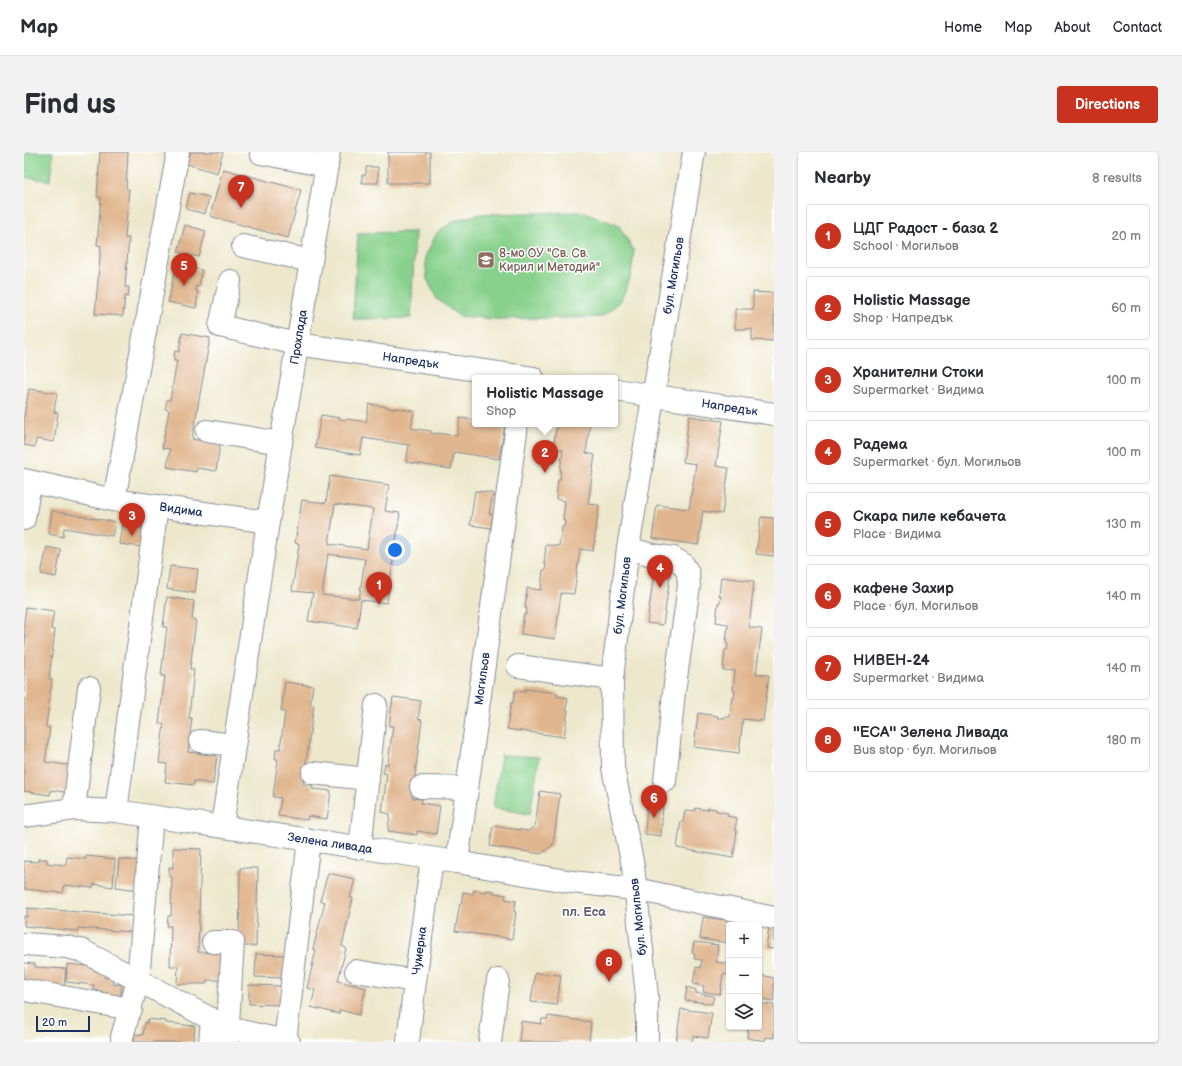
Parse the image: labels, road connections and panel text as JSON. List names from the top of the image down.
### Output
{
  "streets": {
    "street": [
      "бул. Могильов",
      "Прохлада",
      "Напредък",
      "Видима",
      "Могильов",
      "Зелена ливада",
      "Чумерна"
    ]
  },
  "crossings": [
    ["бул. Могильов", "Напредък"],
    ["бул. Могильов", "Зелена ливада"],
    ["Прохлада", "Напредък"],
    ["Прохлада", "Видима"],
    ["Прохлада", "Зелена ливада"],
    ["Могильов", "Зелена ливада"],
    ["Зелена ливада", "Чумерна"]
  ],
  "districts": ["пл. Еса"],
  "places": {
    "school or university": ["8-мо ОУ \"Св. Св. Кирил и Методий\""]
  },
  "scale_bar": "20 m",
  "page": {
    "header": "Map",
    "nav": [
      "Home",
      "Map",
      "About",
      "Contact"
    ],
    "buttons": "Directions",
    "title": "Find us",
    "heading": ["Nearby", "8 results"],
    "pins": [
      "7",
      "5",
      "2",
      "3",
      "4",
      "1",
      "6",
      "8"
    ],
    "list": [
      {
        "mark": "1",
        "name": "ЦДГ Радост - база 2",
        "note": "School · Могильов",
        "value": "20 m"
      },
      {
        "mark": "2",
        "name": "Holistic Massage",
        "note": "Shop · Напредък",
        "value": "60 m"
      },
      {
        "mark": "3",
        "name": "Хранителни Стоки",
        "note": "Supermarket · Видима",
        "value": "100 m"
      },
      {
        "mark": "4",
        "name": "Радема",
        "note": "Supermarket · бул. Могильов",
        "value": "100 m"
      },
      {
        "mark": "5",
        "name": "Скара пиле кебачета",
        "note": "Place · Видима",
        "value": "130 m"
      },
      {
        "mark": "6",
        "name": "кафене Захир",
        "note": "Place · бул. Могильов",
        "value": "140 m"
      },
      {
        "mark": "7",
        "name": "НИВЕН-24",
        "note": "Supermarket · Видима",
        "value": "140 m"
      },
      {
        "mark": "8",
        "name": "''ЕСА'' Зелена Ливада",
        "note": "Bus stop · бул. Могильов",
        "value": "180 m"
      }
    ],
    "popup": ["Holistic Massage", "Shop"],
    "map_buttons": ["+", "−"],
    "scale": "20 m"
  }
}
